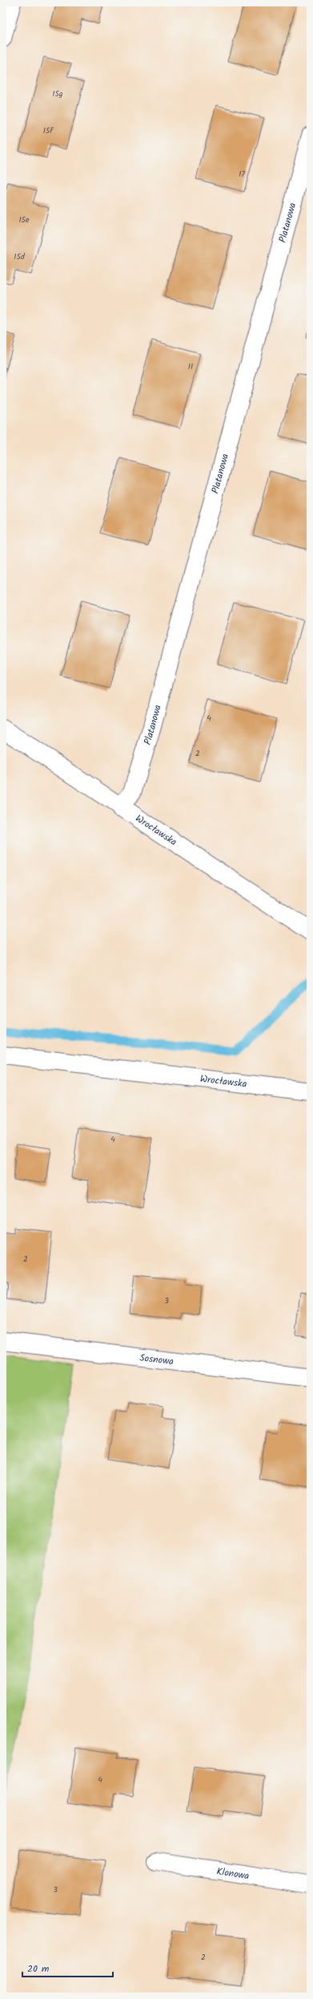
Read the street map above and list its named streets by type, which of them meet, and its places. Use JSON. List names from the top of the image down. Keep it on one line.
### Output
{"streets":{"street":["Platanowa","Wrocławska","Sosnowa","Klonowa"]},"crossings":[["Platanowa","Wrocławska"]],"house_numbers":["15g","15f","17","15e","15d","11","4","2","4","2","3","4","3","2"],"scale_bar":"20 m"}
